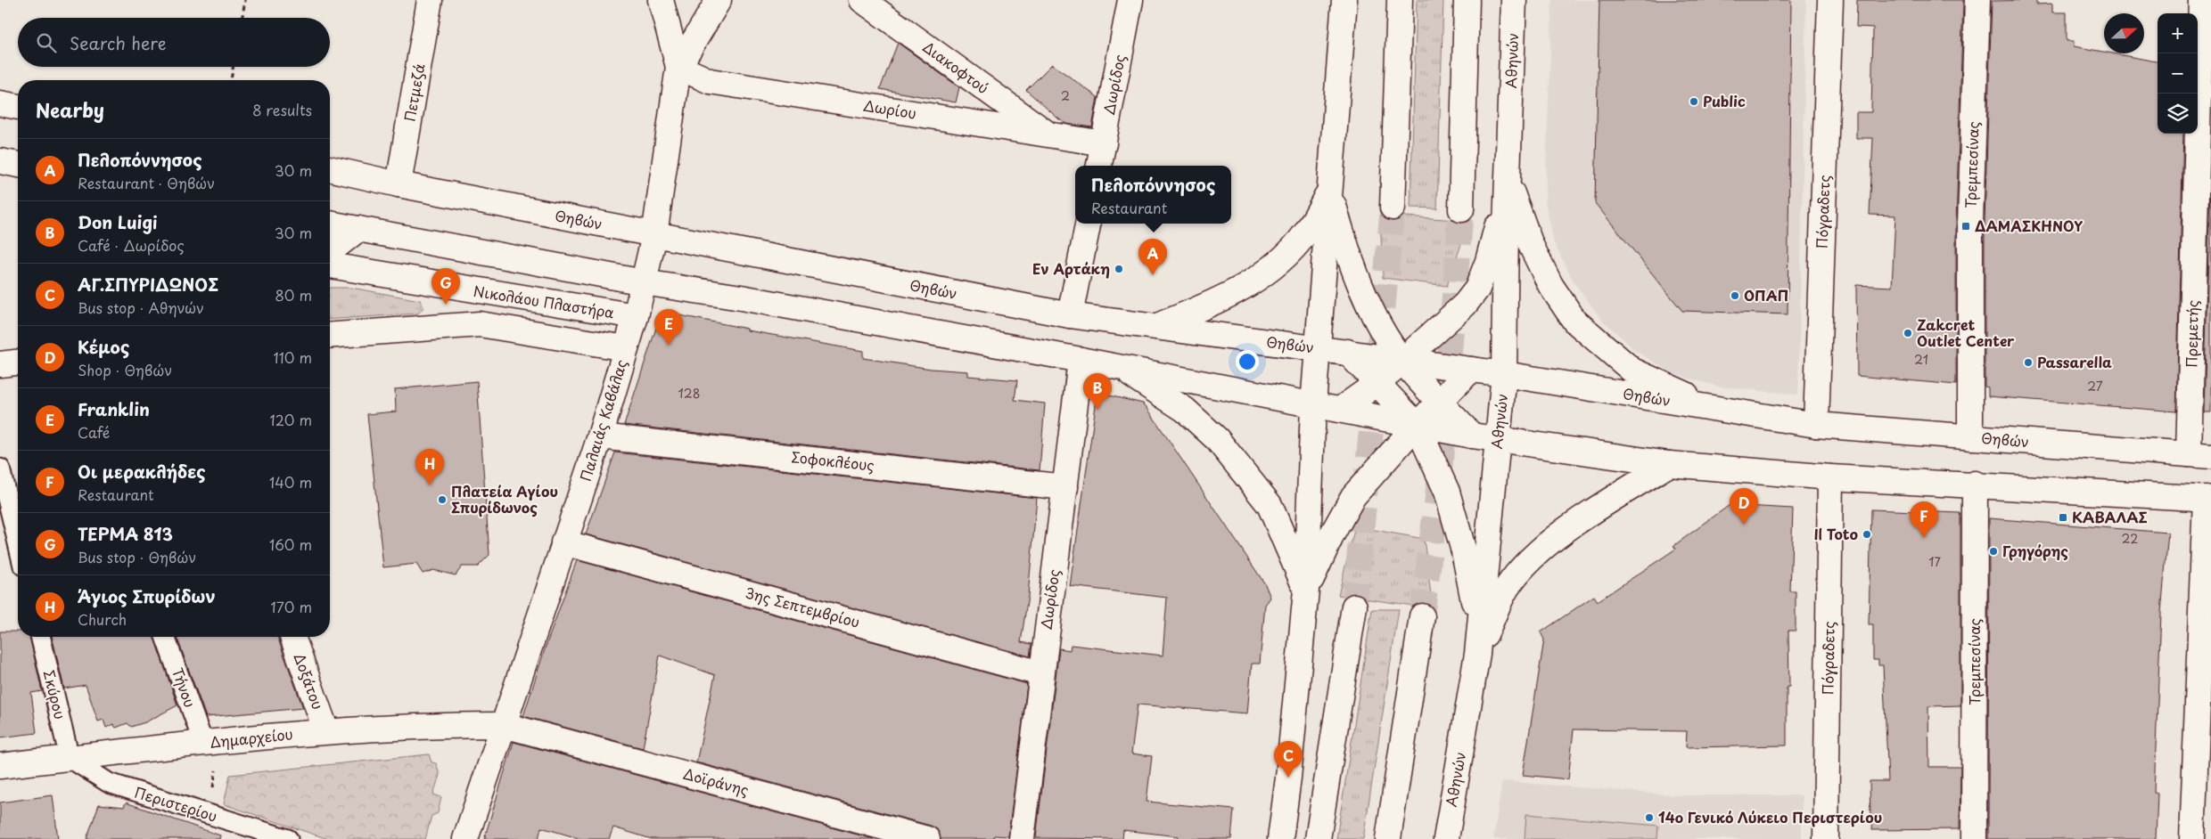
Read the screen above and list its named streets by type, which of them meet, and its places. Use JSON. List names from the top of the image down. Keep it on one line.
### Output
{"streets":{"main road":["Αθηνών","Διακοφτού","Δωρίδος","Πετμεζά","Δωρίου","Τρεμπεσίνας","Πόγραδετς","Θηβών","Νικολάου Πλαστήρα","Πρεμετής","Παλαιάς Καβάλας","Σοφοκλέους","3ης Σεπτεμβρίου","Δοξάτου","Δημαρχείου","Δοϊράνης"],"street":["Τήνου","Σκύρου","Περιστερίου"]},"crossings":[["Αθηνών","Θηβών"],["Διακοφτού","Δωρίου"],["Δωρίδος","Δωρίου"],["Δωρίδος","Σοφοκλέους"],["Δωρίδος","3ης Σεπτεμβρίου"],["Πετμεζά","Θηβών"],["Δωρίου","Παλαιάς Καβάλας"],["Τρεμπεσίνας","Θηβών"],["Πόγραδετς","Θηβών"],["Θηβών","Πρεμετής"],["Θηβών","Παλαιάς Καβάλας"],["Νικολάου Πλαστήρα","Παλαιάς Καβάλας"],["Παλαιάς Καβάλας","Σοφοκλέους"],["Παλαιάς Καβάλας","3ης Σεπτεμβρίου"],["Παλαιάς Καβάλας","Δημαρχείου"],["Παλαιάς Καβάλας","Δοϊράνης"],["Δοξάτου","Δημαρχείου"],["Τήνου","Δημαρχείου"],["Σκύρου","Δημαρχείου"],["Σκύρου","Περιστερίου"],["Δημαρχείου","Δοϊράνης"],["Δημαρχείου","Περιστερίου"]],"places":{"other":["Public","Εν Αρτάκη","ΟΠΑΠ","Zakcret Outlet Center","Passarella","Πλατεία Αγίου Σπυρίδωνος","Il Toto","Γρηγόρης","14ο Γενικό Λύκειο Περιστερίου"],"transit":["ΔΑΜΑΣΚΗΝΟΥ","ΚΑΒΑΛΑΣ"]},"house_numbers":["2","21","27","128","22","17"],"north":"right","page":{"map_buttons":["+","−"],"search":"Search here","heading":["Nearby","8 results"],"list":[{"mark":"A","name":"Πελοπόννησος","note":"Restaurant · Θηβών","value":"30 m"},{"mark":"B","name":"Don Luigi","note":"Café · Δωρίδος","value":"30 m"},{"mark":"C","name":"ΑΓ.ΣΠΥΡΙΔΩΝΟΣ","note":"Bus stop · Αθηνών","value":"80 m"},{"mark":"D","name":"Κέμος","note":"Shop · Θηβών","value":"110 m"},{"mark":"E","name":"Franklin","note":"Café","value":"120 m"},{"mark":"F","name":"Οι μερακλήδες","note":"Restaurant","value":"140 m"},{"mark":"G","name":"ΤΕΡΜΑ 813","note":"Bus stop · Θηβών","value":"160 m"},{"mark":"H","name":"Άγιος Σπυρίδων","note":"Church","value":"170 m"}],"popup":["Πελοπόννησος","Restaurant"],"pins":["A","G","E","B","H","D","F","C"]}}
